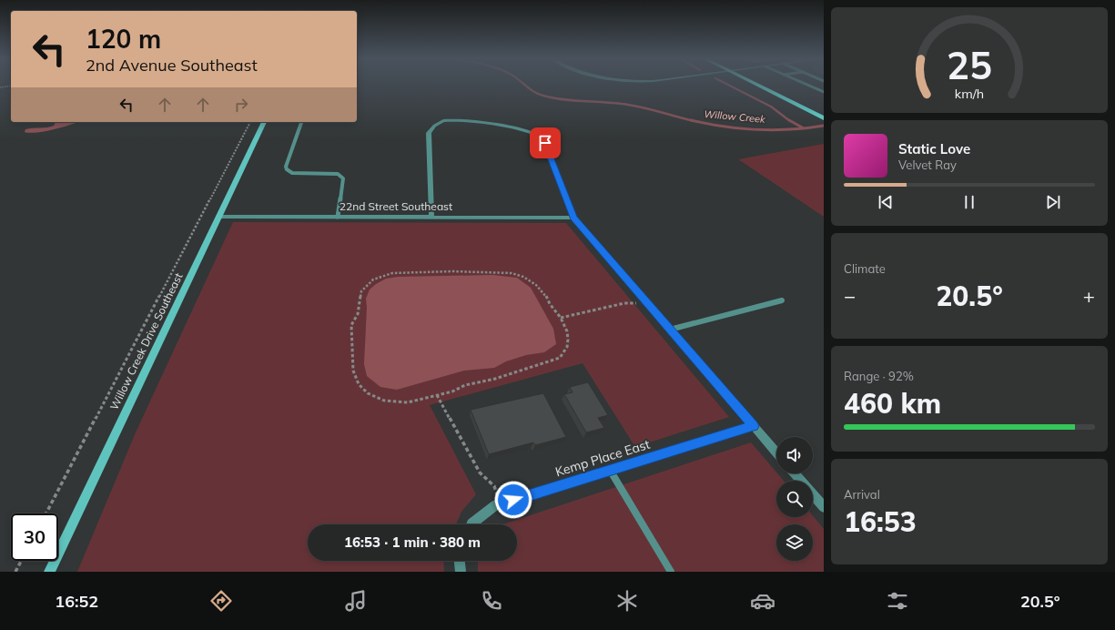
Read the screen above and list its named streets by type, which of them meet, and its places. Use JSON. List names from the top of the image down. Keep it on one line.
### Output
{"streets":{"main road":["Willow Creek Drive Southeast"],"street":["22nd Street Southeast","Kemp Place East"]},"crossings":[["22nd Street Southeast","Willow Creek Drive Southeast"]],"water":["Willow Creek"],"page":{"turn":["120 m","2nd Avenue Southeast"],"song":["Static Love","Velvet Ray"],"tile":["Climate",["Range · 92%","460 km"],["Arrival","16:53"]],"heat":["−","20.5°","+"],"limit":"30","trip":"16:53 · 1 min · 380 m","tabs":["16:52","20.5°"],"gauge":["25","km/h"]}}
